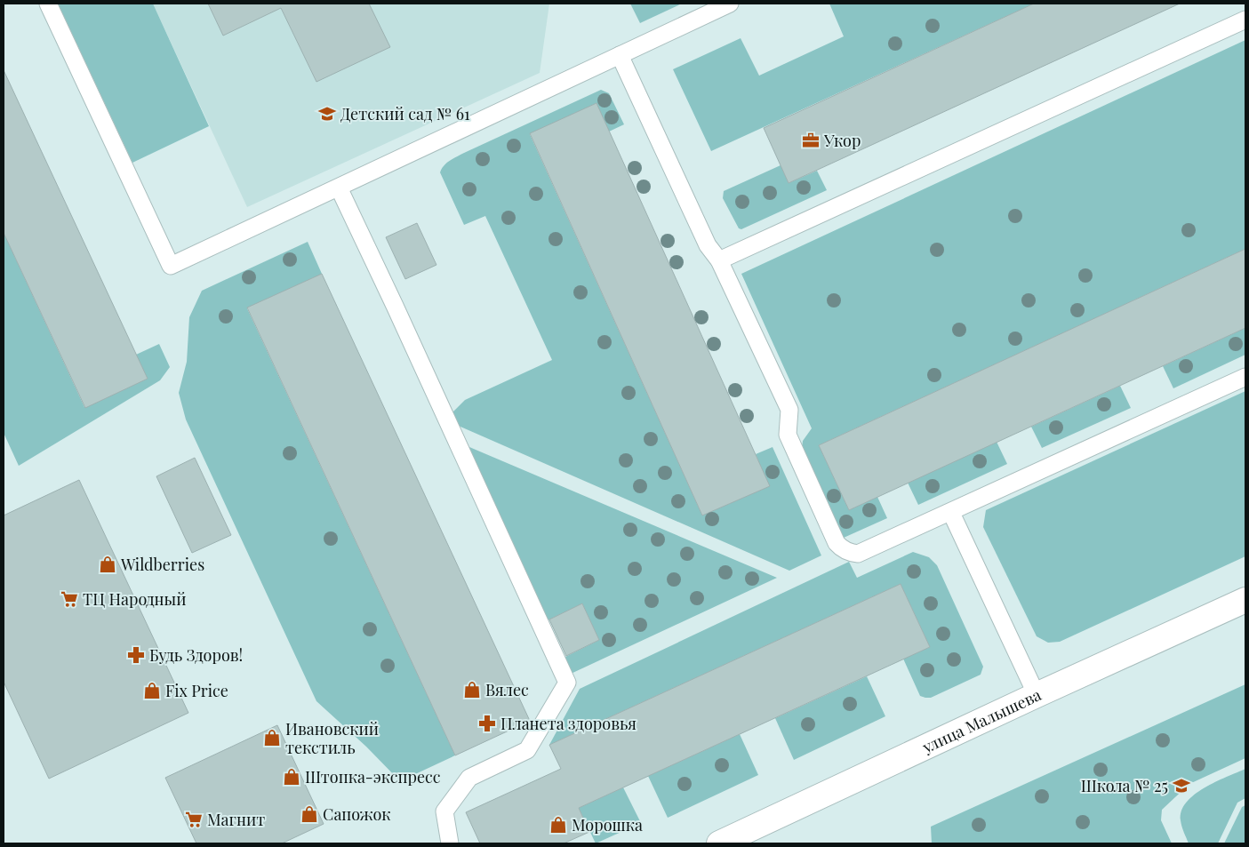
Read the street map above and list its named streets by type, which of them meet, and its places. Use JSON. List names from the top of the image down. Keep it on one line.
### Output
{"streets":{"street":["улица Малышева"]},"places":{"school or university":["Детский сад № 61","Школа № 25"],"office":["Укор"],"shop":["Wildberries","Вялес","Fix Price","Ивановский текстиль","Штопка-экспресс","Сапожок","Морошка"],"supermarket":["ТЦ Народный","Магнит"],"pharmacy":["Будь Здоров!","Планета здоровья"]}}
